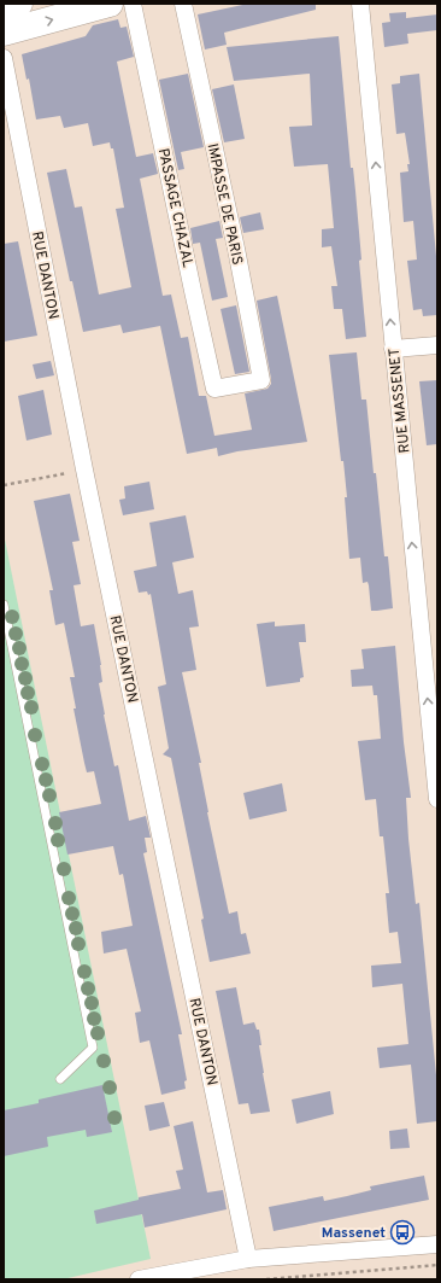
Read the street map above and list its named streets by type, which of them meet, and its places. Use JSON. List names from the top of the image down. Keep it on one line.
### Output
{"streets":{"street":["IMPASSE DE PARIS","PASSAGE CHAZAL","RUE DANTON","RUE MASSENET"]},"crossings":[["IMPASSE DE PARIS","PASSAGE CHAZAL"]],"one_way":["RUE MASSENET"],"places":{"bus stop":["Massenet"]}}
